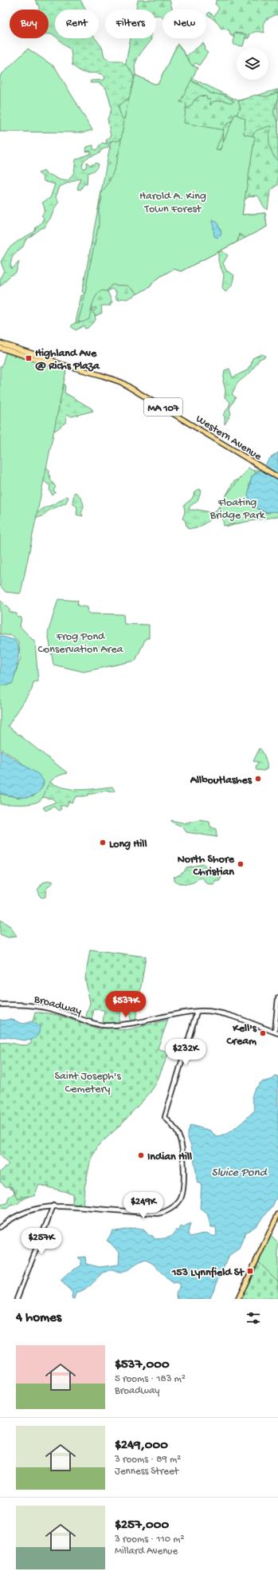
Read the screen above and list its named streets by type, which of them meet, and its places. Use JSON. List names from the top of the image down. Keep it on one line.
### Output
{"streets":{"main road":["MA 107","Western Avenue"],"street":["Broadway"]},"crossings":[["MA 107","Western Avenue"]],"water":["Sluice Pond"],"parks":["Harold A. King Town Forest","Floating Bridge Park","Frog Pond Conservation Area","Saint Joseph's Cemetery"],"places":{"transit":["Highland Ave @ Richs Plaza","153 Lynnfield St"],"other":["Allboutlashes","Long Hill","North Shore Christian","Kell's Cream","Indian Hill"]},"page":{"chip":["Buy","Rent","Filters","New"],"price":["$537K","$232K","$249K","$257K"],"heading":"4 homes","list":[{"name":"$537,000","note":"5 rooms · 183 m² · Broadway"},{"name":"$249,000","note":"3 rooms · 89 m² · Jenness Street"},{"name":"$257,000","note":"3 rooms · 110 m² · Millard Avenue"}]}}
